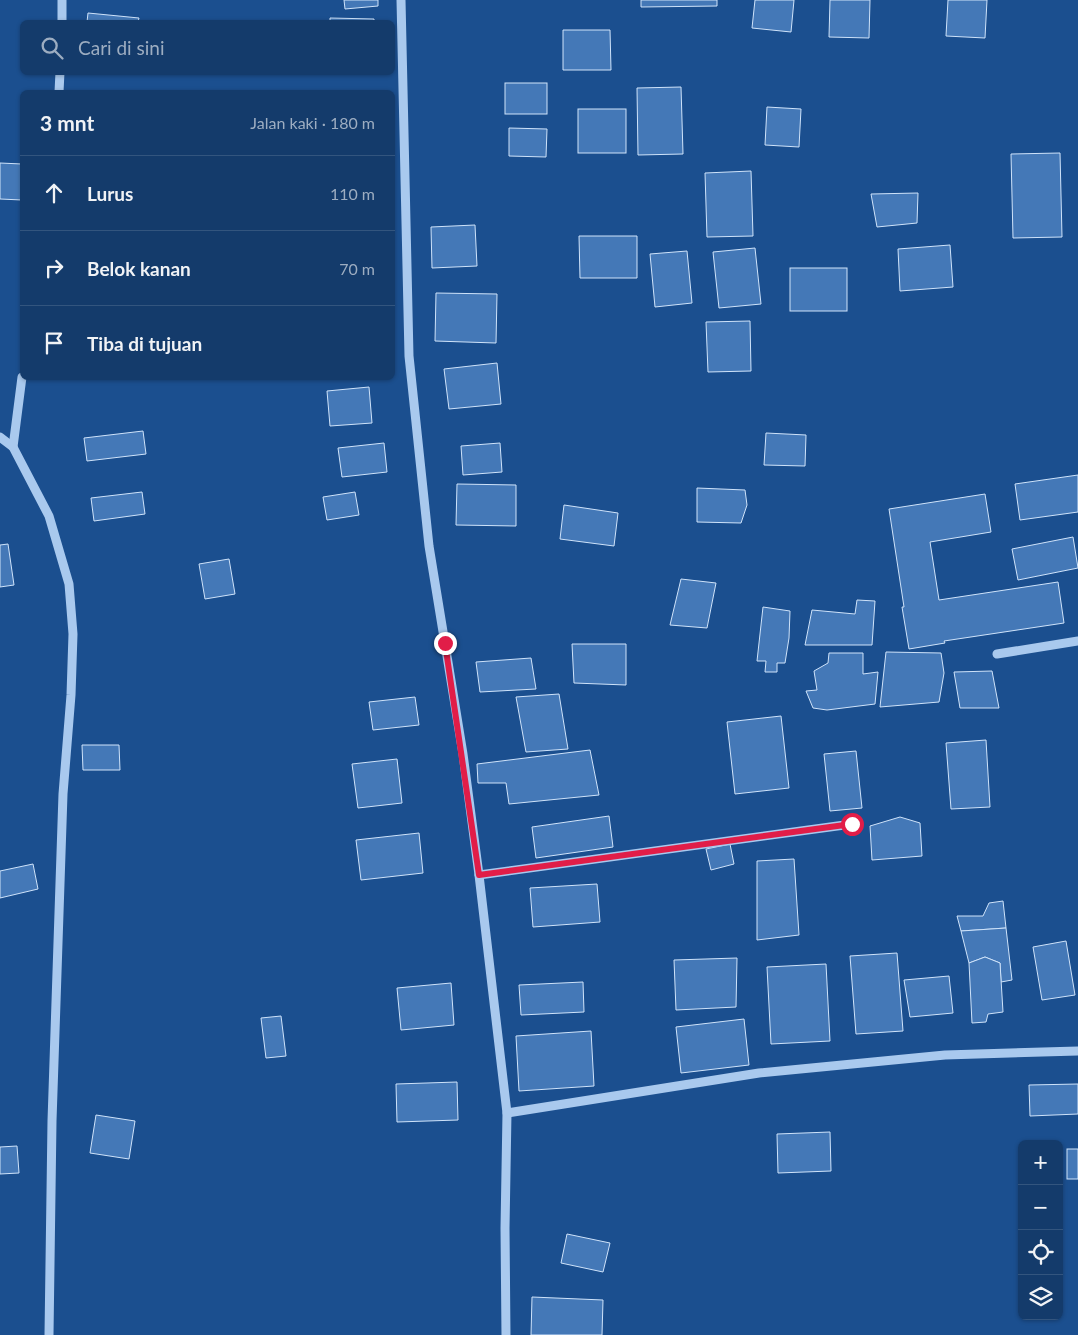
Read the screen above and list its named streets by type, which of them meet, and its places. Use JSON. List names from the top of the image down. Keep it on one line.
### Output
{"page":{"search":"Cari di sini","heading":["3 mnt","Jalan kaki · 180 m"],"list":[["Lurus","110 m"],["Belok kanan","70 m"],"Tiba di tujuan"],"map_buttons":["+","−"]}}
